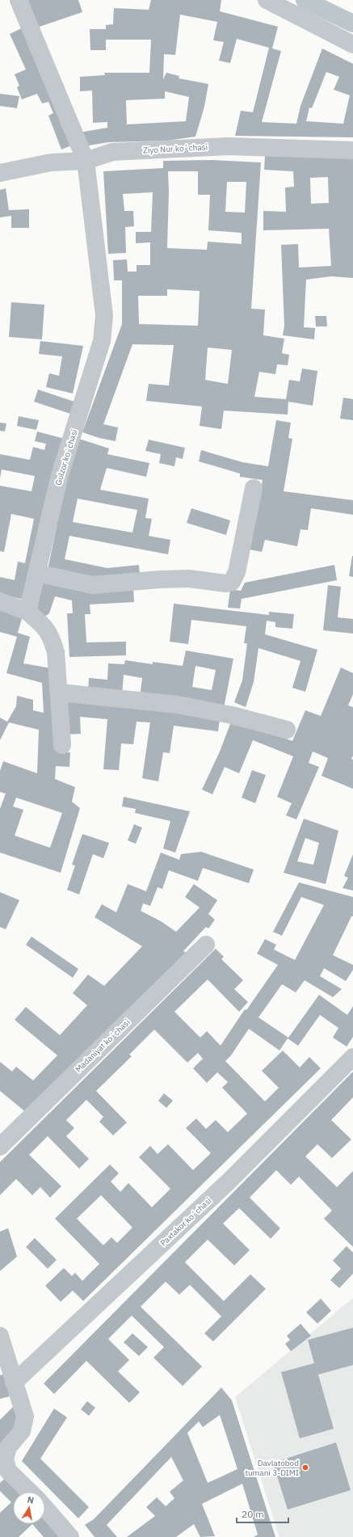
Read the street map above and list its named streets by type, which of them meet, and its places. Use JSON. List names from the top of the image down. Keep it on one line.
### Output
{"streets":{"street":["Ziyo Nur koʻchasi","Gulzor koʻchasi","Madaniyat koʻchasi","Paxtakor koʻchasi"]},"crossings":[["Ziyo Nur koʻchasi","Gulzor koʻchasi"]],"places":["Davlatobod tumani 3-DIMI"],"scale_bar":"20 m","north":"top"}
